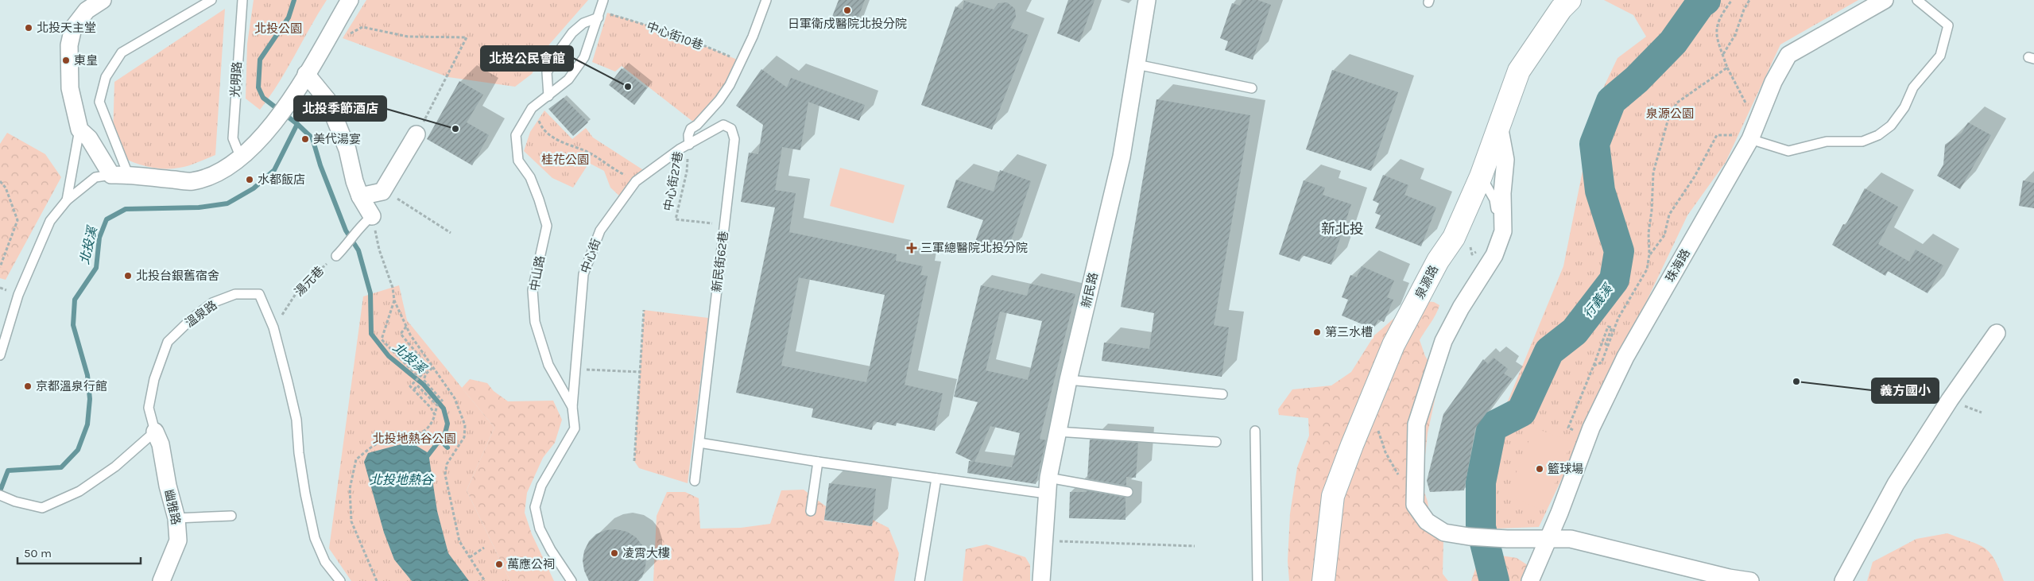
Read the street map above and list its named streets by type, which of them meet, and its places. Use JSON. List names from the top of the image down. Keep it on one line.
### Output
{"streets":{"street":["珠海路","泉源路","新民路","幽雅路"],"lane":["光明路","中心街","新民街62巷","中山路","溫泉路"],"path":["中心街10巷","中心街27巷","湯元巷"]},"crossings":[["中心街27巷","中心街"],["中心街27巷","新民街62巷"],["中心街","新民街62巷"],["中心街","中山路"],["湯元巷","溫泉路"],["溫泉路","幽雅路"]],"districts":["新北投"],"water":["北投溪","行義溪","北投地熱谷"],"parks":["北投公園","泉源公園","桂花公園","北投地熱谷公園"],"places":{"other":["日軍衛戍醫院北投分院","北投天主堂","東皇","北投公民會館","北投季節酒店","美代湯宴","水都飯店","北投台銀舊宿舍","第三水槽","義方國小","京都溫泉行館","籃球場","凌霄大樓","萬應公祠"],"health":["三軍總醫院北投分院"]},"scale_bar":"50 m"}
